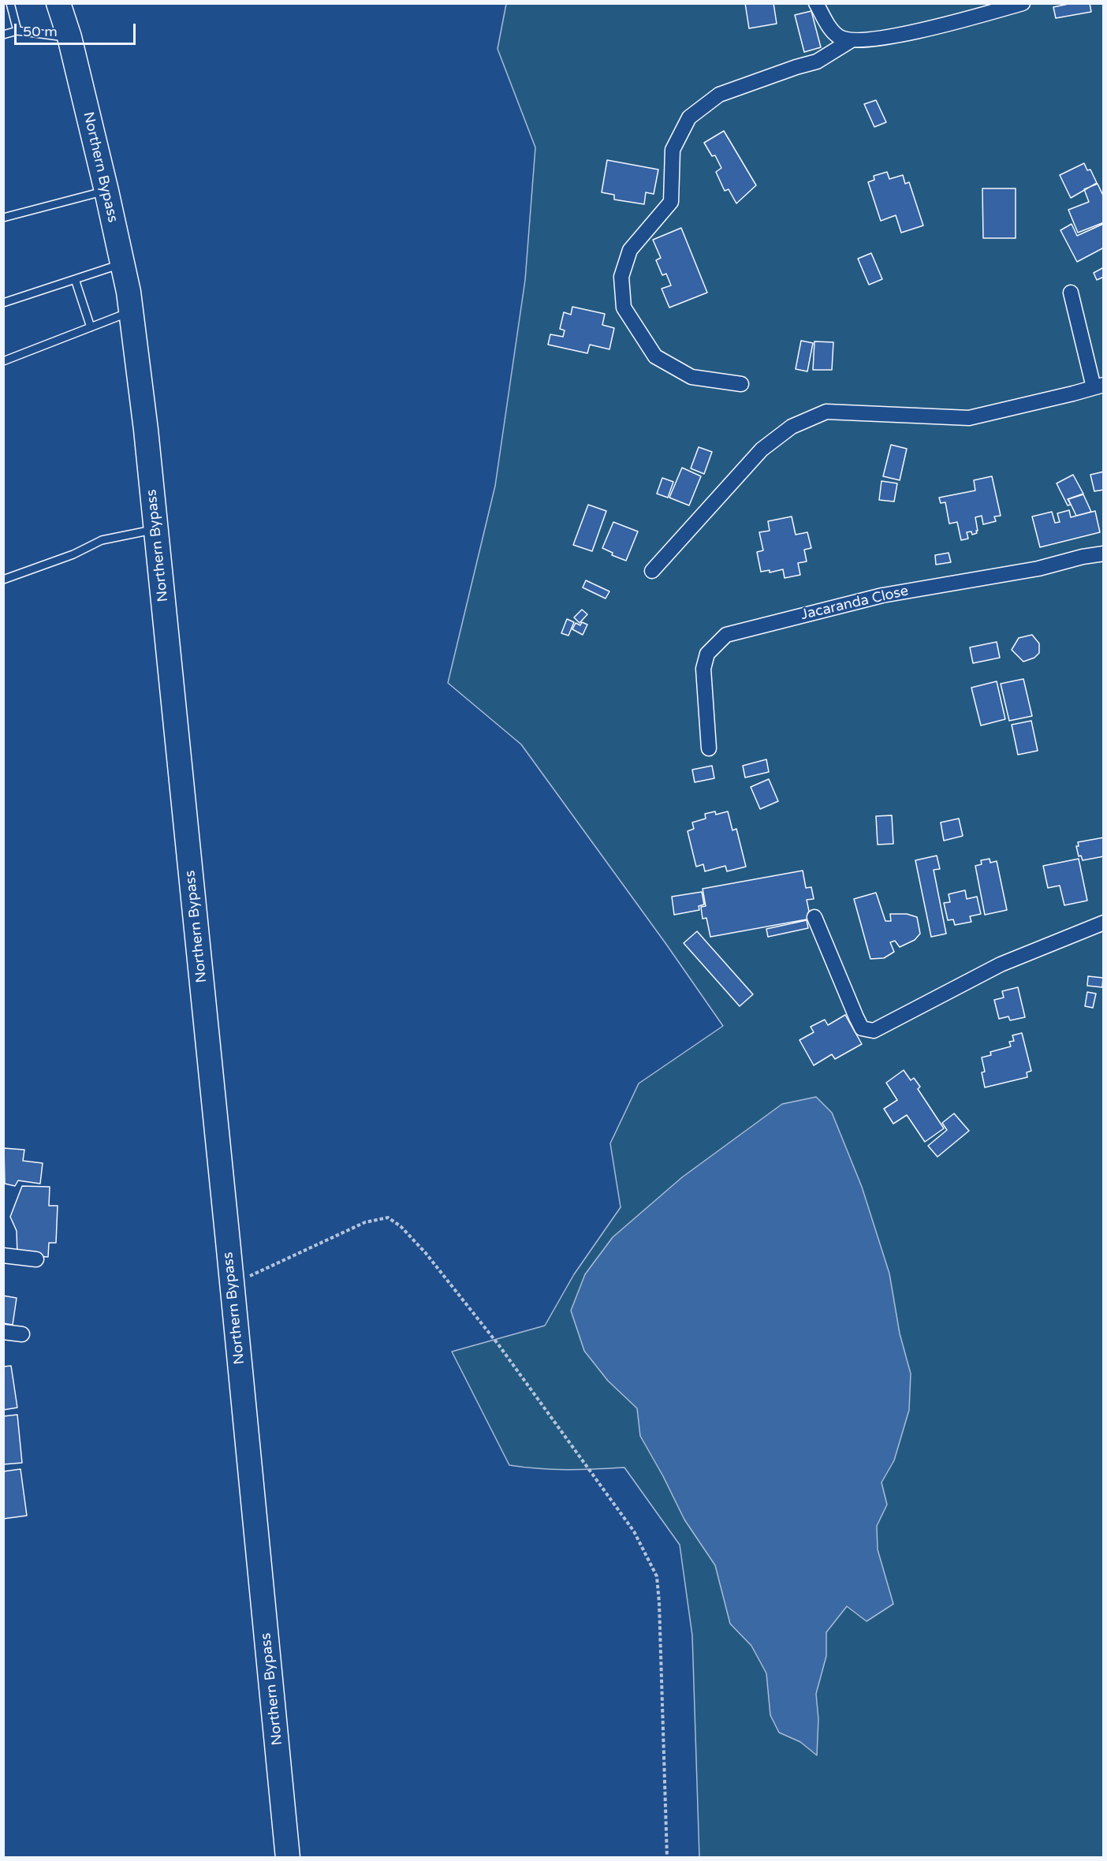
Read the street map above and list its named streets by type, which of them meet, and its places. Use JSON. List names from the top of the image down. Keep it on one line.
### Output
{"streets":{"main road":["Northern Bypass"],"street":["Jacaranda Close"]},"scale_bar":"50 m"}
